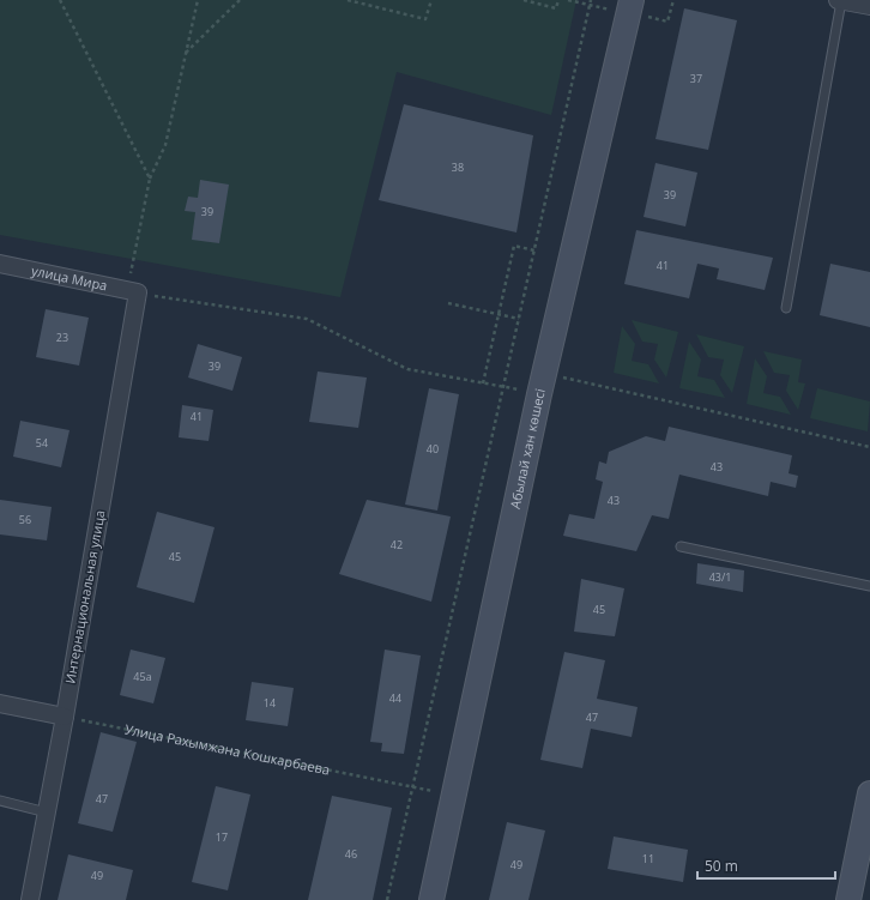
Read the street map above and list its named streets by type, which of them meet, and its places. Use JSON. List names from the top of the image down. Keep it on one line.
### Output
{"streets":{"street":["улица Мира","Абылай хан көшесі","Интернациональная улица"],"path":["Улица Рахымжана Кошкарбаева"]},"crossings":[["улица Мира","Интернациональная улица"],["Абылай хан көшесі","Улица Рахымжана Кошкарбаева"],["Интернациональная улица","Улица Рахымжана Кошкарбаева"]],"house_numbers":["37","38","39","39","41","23","39","41","54","40","43","43","56","42","45","43/1","45","45а","44","14","47","47","17","46","11","49","49"],"scale_bar":"50 m"}
